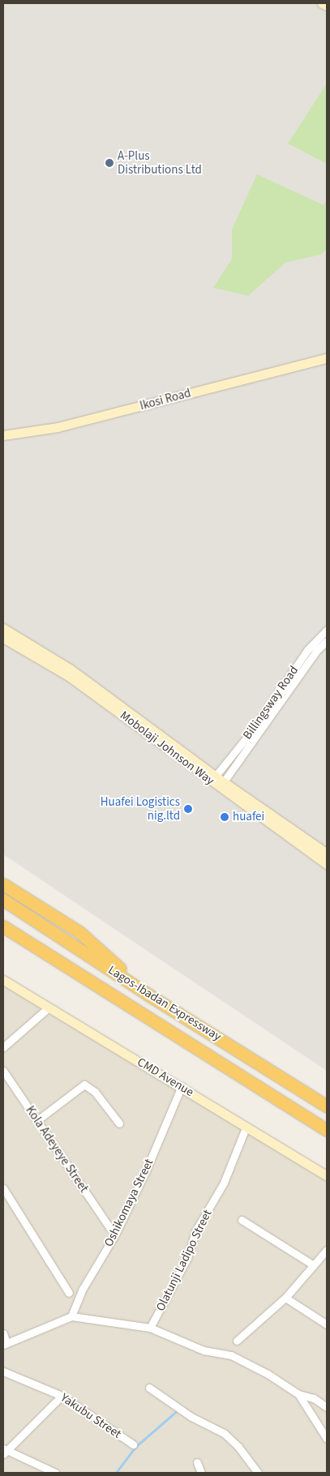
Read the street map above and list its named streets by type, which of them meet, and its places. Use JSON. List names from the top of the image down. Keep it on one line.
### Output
{"streets":{"highway":["Lagos-Ibadan Expressway"],"street":["Ikosi Road","Billingsway Road","Mobolaji Johnson Way","CMD Avenue","Kola Adeyeye Street","Oshikomaya Street","Olatunji Ladipo Street","Yakubu Street"]},"crossings":[["Billingsway Road","Mobolaji Johnson Way"],["CMD Avenue","Oshikomaya Street"],["CMD Avenue","Olatunji Ladipo Street"]],"places":["A-Plus Distributions Ltd","Huafei Logistics nig.ltd","huafei"]}
